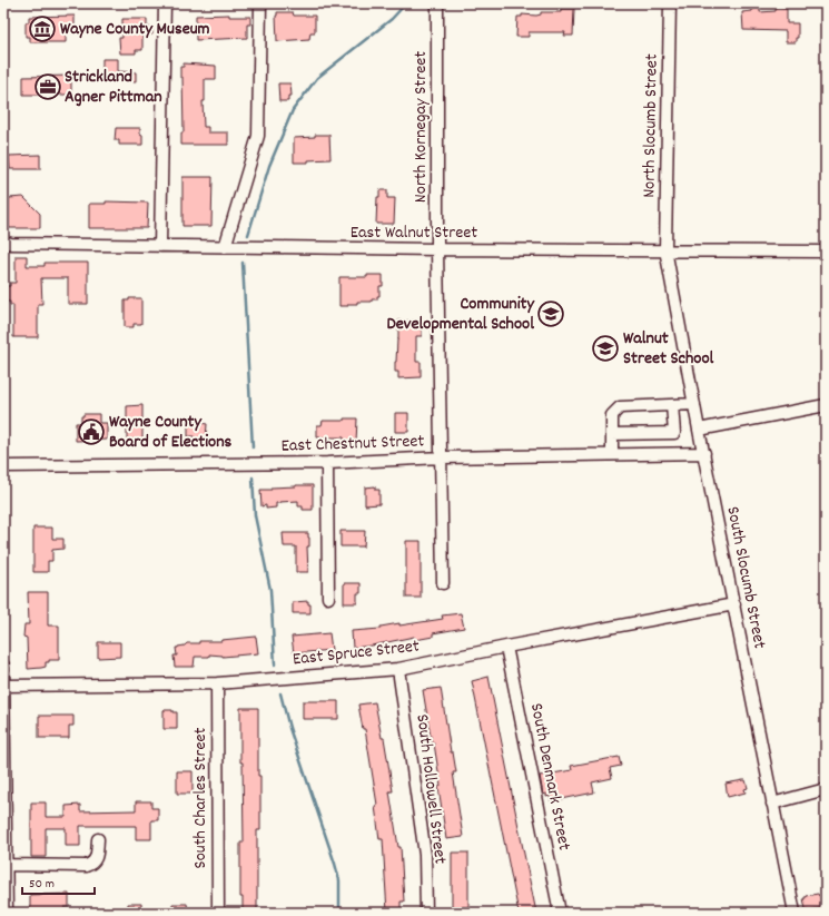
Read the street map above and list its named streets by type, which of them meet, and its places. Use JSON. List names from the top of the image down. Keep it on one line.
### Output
{"streets":{"street":["North Slocumb Street","North Kornegay Street","East Walnut Street","East Chestnut Street","South Slocumb Street","East Spruce Street","South Denmark Street","South Hollowell Street","South Charles Street"]},"crossings":[["North Slocumb Street","East Walnut Street"],["North Slocumb Street","South Slocumb Street"],["North Kornegay Street","East Walnut Street"],["North Kornegay Street","East Chestnut Street"],["East Walnut Street","South Slocumb Street"],["East Chestnut Street","South Slocumb Street"],["South Slocumb Street","East Spruce Street"],["East Spruce Street","South Denmark Street"],["East Spruce Street","South Hollowell Street"],["East Spruce Street","South Charles Street"]],"places":{"museum":["Wayne County Museum"],"office":["Strickland Agner Pittman"],"school or university":["Community Developmental School","Walnut Street School"],"public building":["Wayne County Board of Elections"]},"scale_bar":"50 m"}
